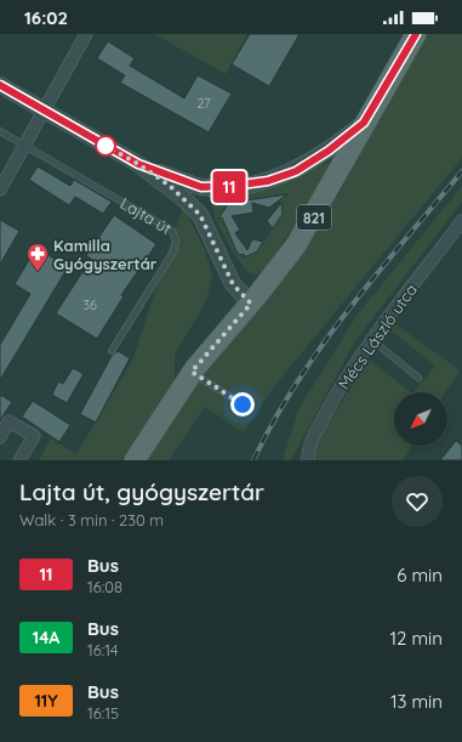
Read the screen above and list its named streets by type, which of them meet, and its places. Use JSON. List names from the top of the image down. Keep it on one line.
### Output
{"streets":{"main road":["821"],"street":["Mécs László utca"],"lane":["Lajta út"]},"places":{"pharmacy":["Kamilla Gyógyszertár"]},"lines":["bus line 11"],"house_numbers":["27","36"],"north":"bottom left","page":{"status":"16:02","on_map":"11","heading":["Lajta út, gyógyszertár","Walk · 3 min · 230 m"],"list":[{"mark":"11","name":"Bus","note":"16:08","value":"6 min"},{"mark":"14A","name":"Bus","note":"16:14","value":"12 min"},{"mark":"11Y","name":"Bus","note":"16:15","value":"13 min"}]}}
